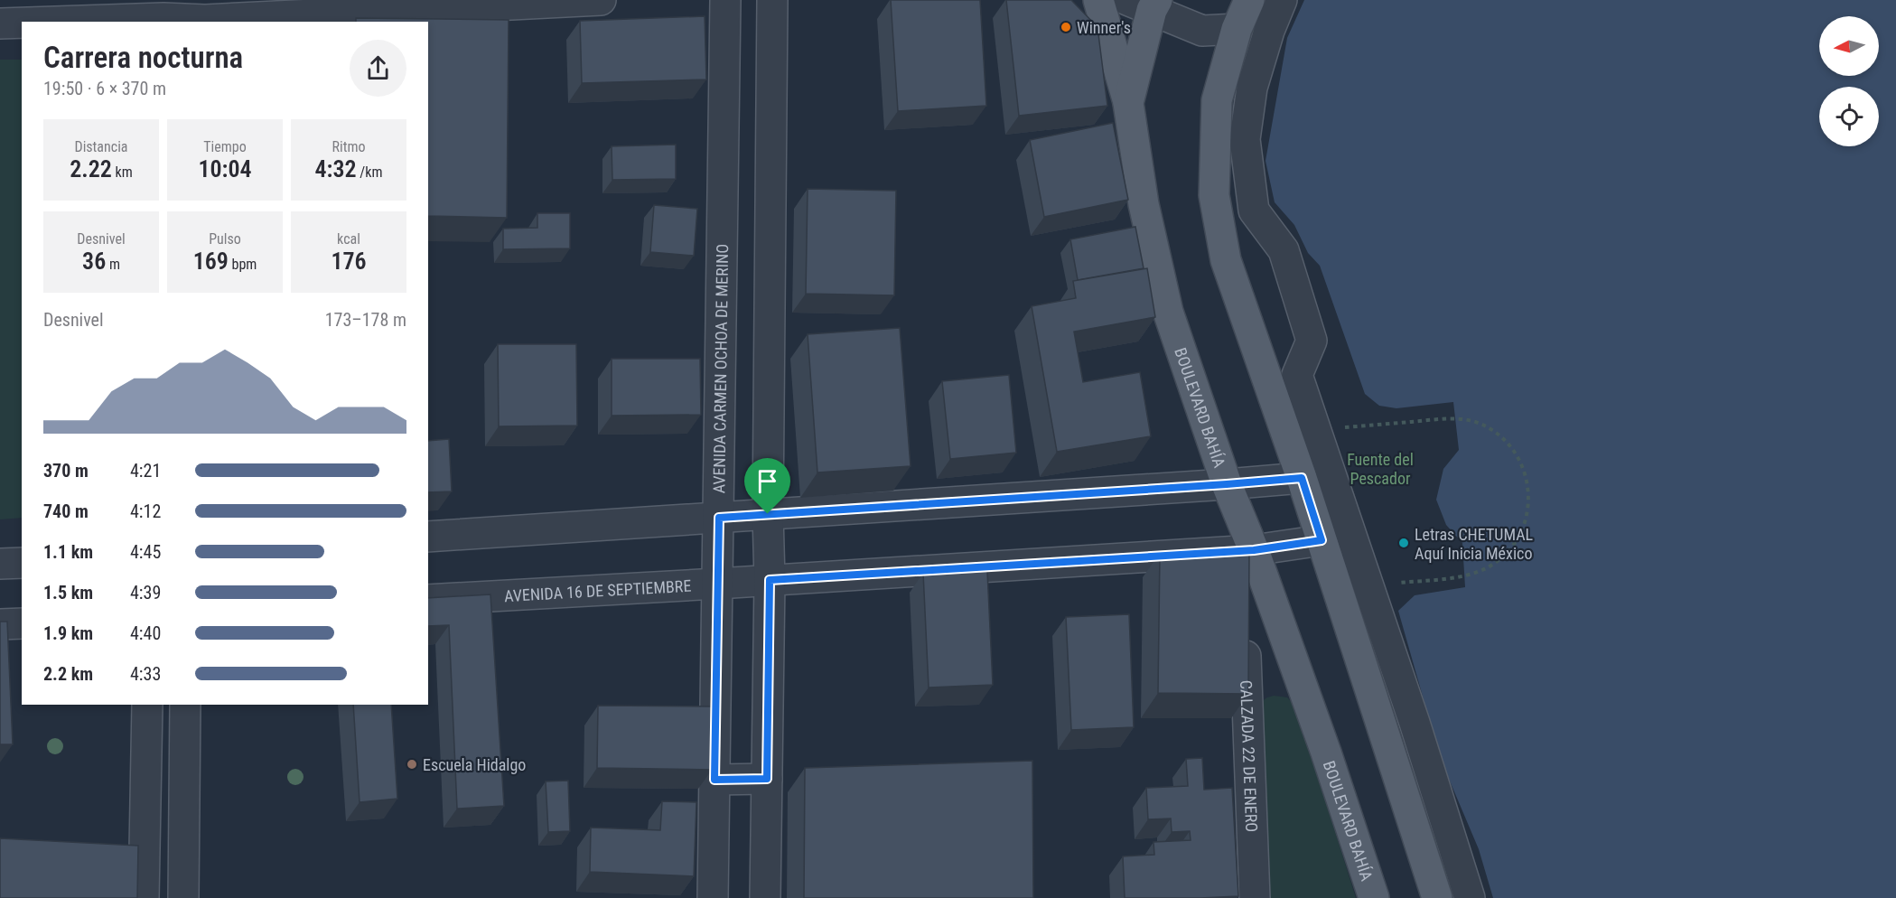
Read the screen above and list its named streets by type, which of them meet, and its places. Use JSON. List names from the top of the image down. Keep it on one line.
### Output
{"streets":{"main road":["BOULEVARD BAHÍA"],"street":["AVENIDA CARMEN OCHOA DE MERINO","AVENIDA 16 DE SEPTIEMBRE","CALZADA 22 DE ENERO"]},"crossings":[["AVENIDA CARMEN OCHOA DE MERINO","AVENIDA 16 DE SEPTIEMBRE"],["BOULEVARD BAHÍA","AVENIDA 16 DE SEPTIEMBRE"],["BOULEVARD BAHÍA","CALZADA 22 DE ENERO"],["AVENIDA 16 DE SEPTIEMBRE","CALZADA 22 DE ENERO"]],"parks":["Fuente del Pescador"],"places":["Winner's","Letras CHETUMAL Aquí Inicia México","Escuela Hidalgo"],"north":"left","page":{"heading":["Carrera nocturna","19:50 · 6 × 370 m"],"stats":[["Distancia","2.22 km"],["Tiempo","10:04"],["Ritmo","4:32 /km"],["Desnivel","36 m"],["Pulso","169 bpm"],["kcal","176"]],"chart":["Desnivel","173–178 m"],"list":[{"name":"370 m","note":"4:21"},{"name":"740 m","note":"4:12"},{"name":"1.1 km","note":"4:45"},{"name":"1.5 km","note":"4:39"},{"name":"1.9 km","note":"4:40"},{"name":"2.2 km","note":"4:33"}]}}
